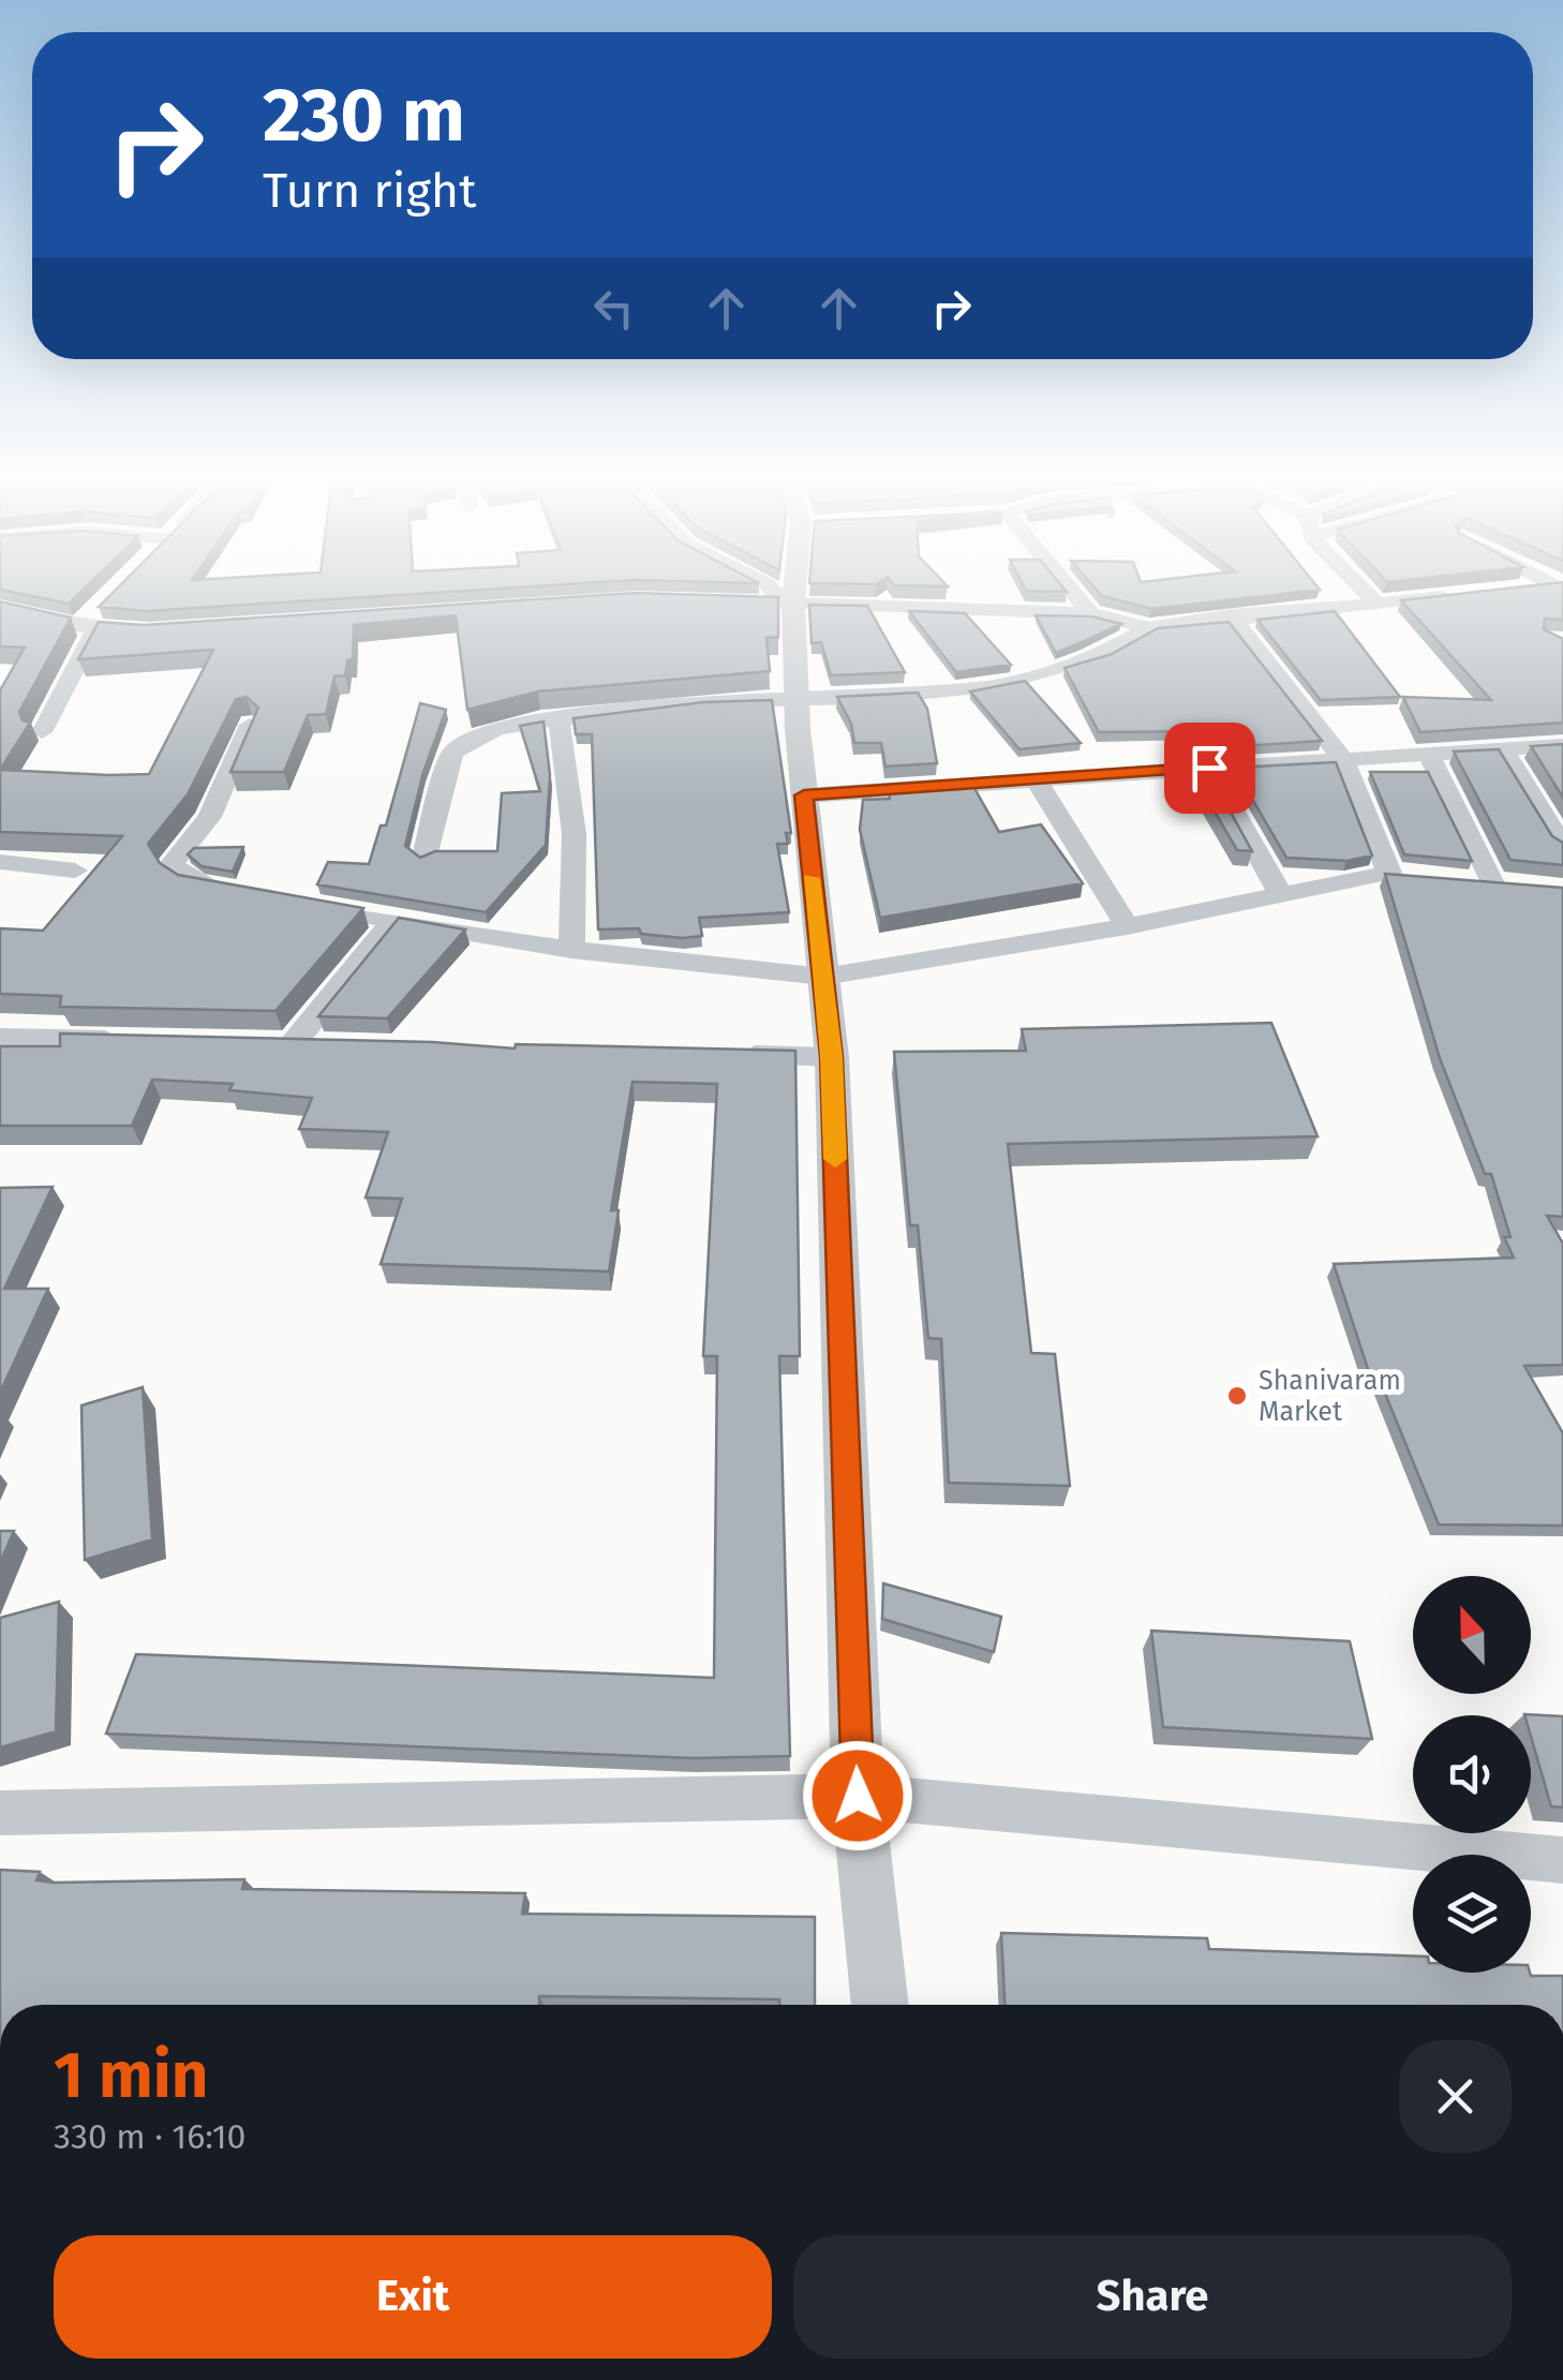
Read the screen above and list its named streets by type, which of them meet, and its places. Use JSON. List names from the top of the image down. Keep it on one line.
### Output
{"places":["Shanivaram Market"],"north":"top","page":{"turn":["230 m","Turn right"],"heading":["1 min","330 m · 16:10"],"buttons":["Exit","Share"]}}
